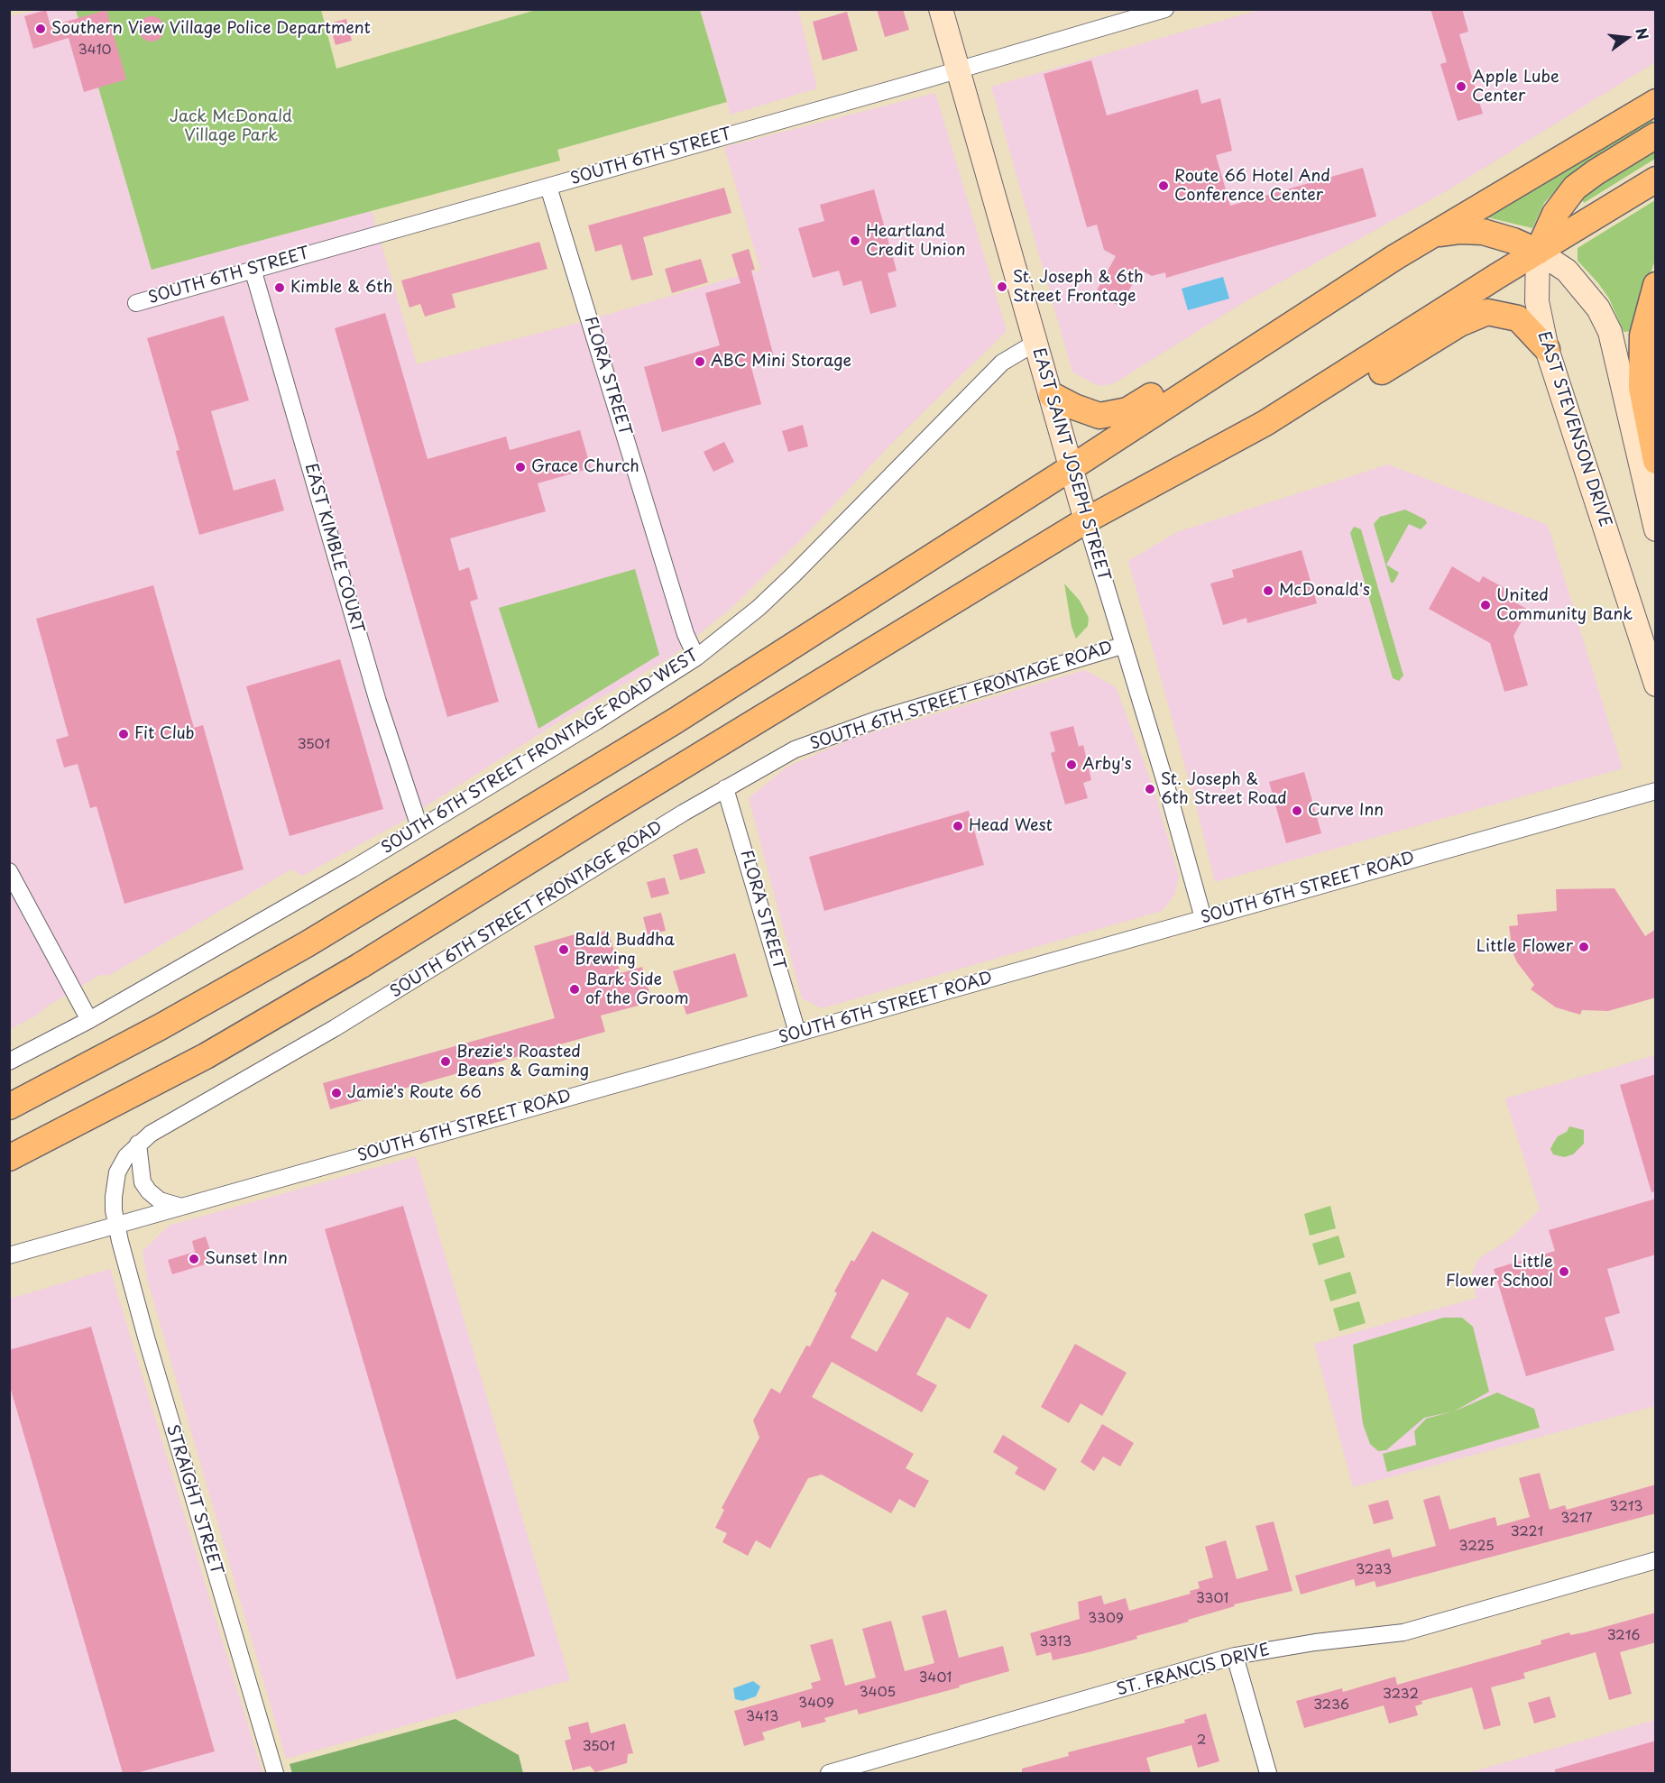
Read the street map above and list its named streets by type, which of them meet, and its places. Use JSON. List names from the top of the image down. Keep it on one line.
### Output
{"streets":{"main road":["EAST STEVENSON DRIVE","EAST SAINT JOSEPH STREET"],"street":["SOUTH 6TH STREET","FLORA STREET","EAST KIMBLE COURT","SOUTH 6TH STREET FRONTAGE ROAD","SOUTH 6TH STREET FRONTAGE ROAD WEST","SOUTH 6TH STREET ROAD","STRAIGHT STREET","ST. FRANCIS DRIVE"]},"crossings":[["SOUTH 6TH STREET","FLORA STREET"],["SOUTH 6TH STREET","EAST SAINT JOSEPH STREET"],["SOUTH 6TH STREET","EAST KIMBLE COURT"],["FLORA STREET","SOUTH 6TH STREET FRONTAGE ROAD"],["FLORA STREET","SOUTH 6TH STREET FRONTAGE ROAD WEST"],["FLORA STREET","SOUTH 6TH STREET ROAD"],["EAST SAINT JOSEPH STREET","SOUTH 6TH STREET FRONTAGE ROAD"],["EAST SAINT JOSEPH STREET","SOUTH 6TH STREET FRONTAGE ROAD WEST"],["EAST SAINT JOSEPH STREET","SOUTH 6TH STREET ROAD"],["EAST KIMBLE COURT","SOUTH 6TH STREET FRONTAGE ROAD WEST"],["SOUTH 6TH STREET FRONTAGE ROAD","SOUTH 6TH STREET ROAD"],["SOUTH 6TH STREET FRONTAGE ROAD","STRAIGHT STREET"],["SOUTH 6TH STREET ROAD","STRAIGHT STREET"]],"parks":["Jack McDonald Village Park"],"places":["Southern View Village Police Department","Apple Lube Center","Route 66 Hotel And Conference Center","Heartland Credit Union","St. Joseph & 6th Street Frontage","Kimble & 6th","ABC Mini Storage","Grace Church","McDonald's","United Community Bank","Fit Club","Arby's","St. Joseph & 6th Street Road","Curve Inn","Head West","Little Flower","Bald Buddha Brewing","Bark Side of the Groom","Brezie's Roasted Beans & Gaming","Jamie's Route 66","Sunset Inn","Little Flower School"],"house_numbers":["3410","3501","3213","3217","3221","3225","3233","3301","3309","3216","3313","3401","3405","3232","3409","3236","3413","2","3501"],"north":"right"}
